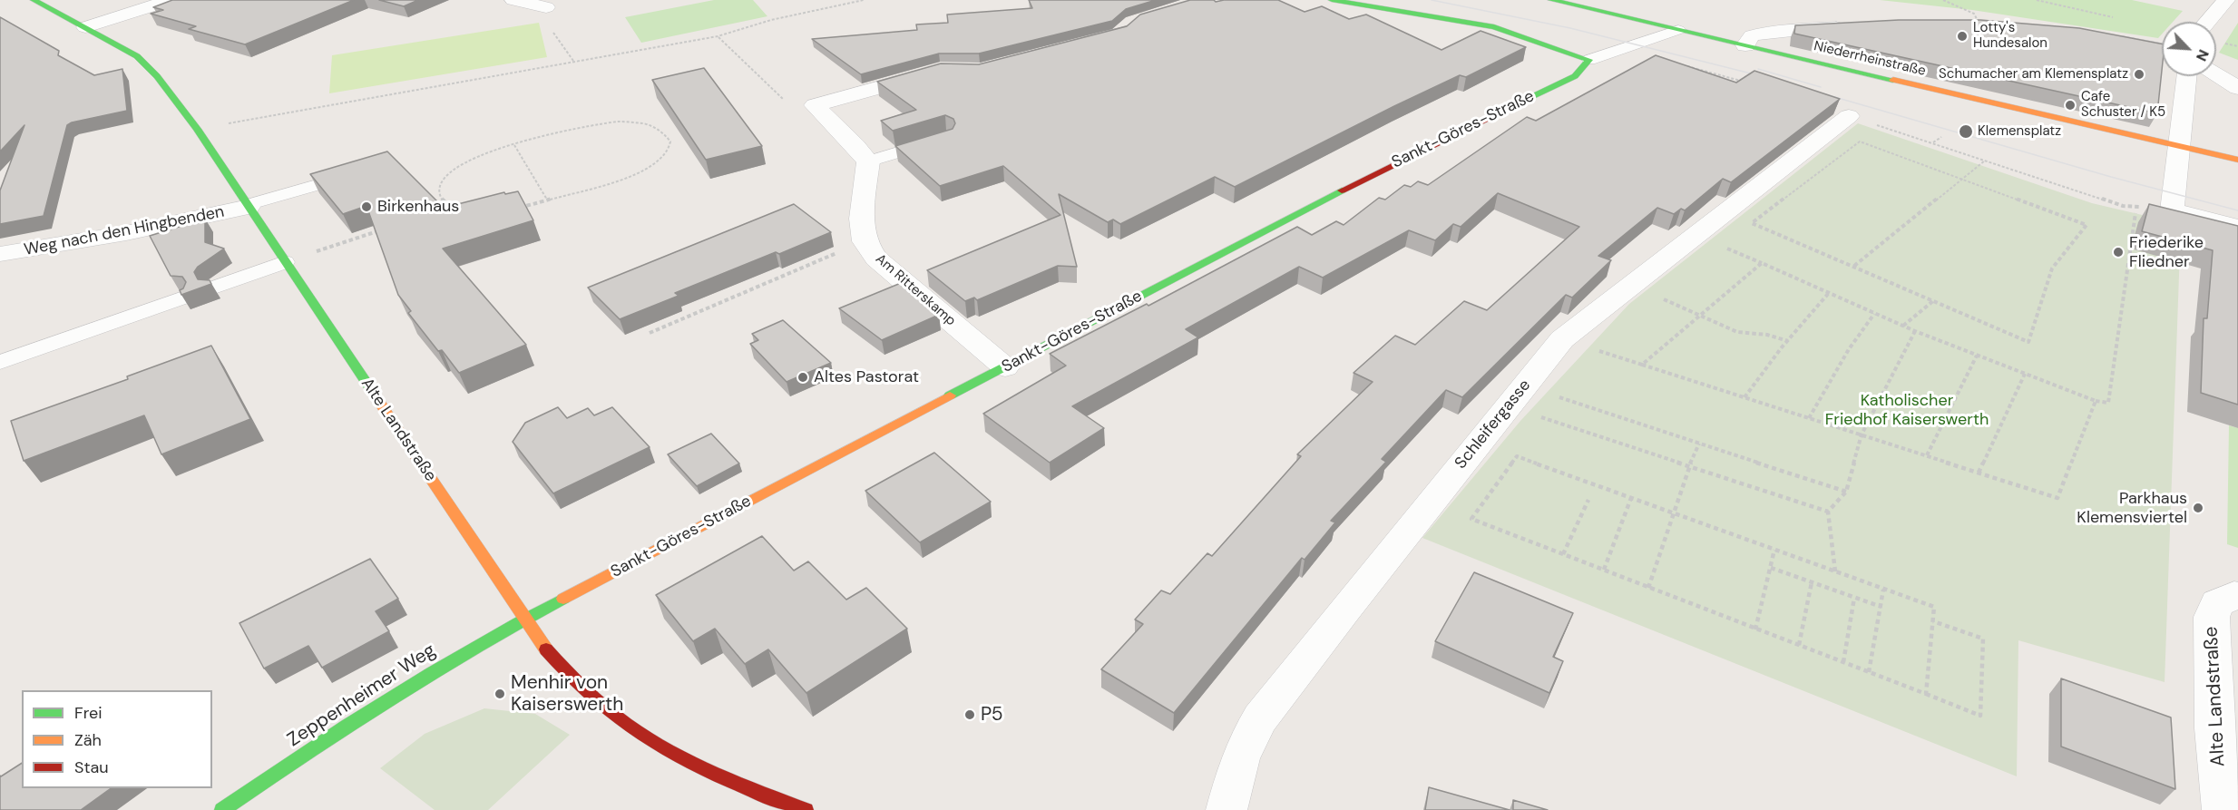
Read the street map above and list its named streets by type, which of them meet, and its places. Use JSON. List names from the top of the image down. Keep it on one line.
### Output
{"streets":{"street":["Niederrheinstraße","Sankt-Göres-Straße","Weg nach den Hingbenden","Am Ritterskamp","Schleifergasse","Alte Landstraße","Zeppenheimer Weg"]},"crossings":[["Sankt-Göres-Straße","Am Ritterskamp"],["Sankt-Göres-Straße","Alte Landstraße"],["Sankt-Göres-Straße","Zeppenheimer Weg"],["Weg nach den Hingbenden","Alte Landstraße"],["Alte Landstraße","Zeppenheimer Weg"]],"parks":["Katholischer Friedhof Kaiserswerth"],"places":["Lotty's Hundesalon","Schumacher am Klemensplatz","Cafe Schuster / K5","Klemensplatz","Birkenhaus","Friederike Fliedner","Altes Pastorat","Parkhaus Klemensviertel","Menhir von Kaiserswerth","P5"],"legend":["Frei","Zäh","Stau"],"north":"bottom right"}
